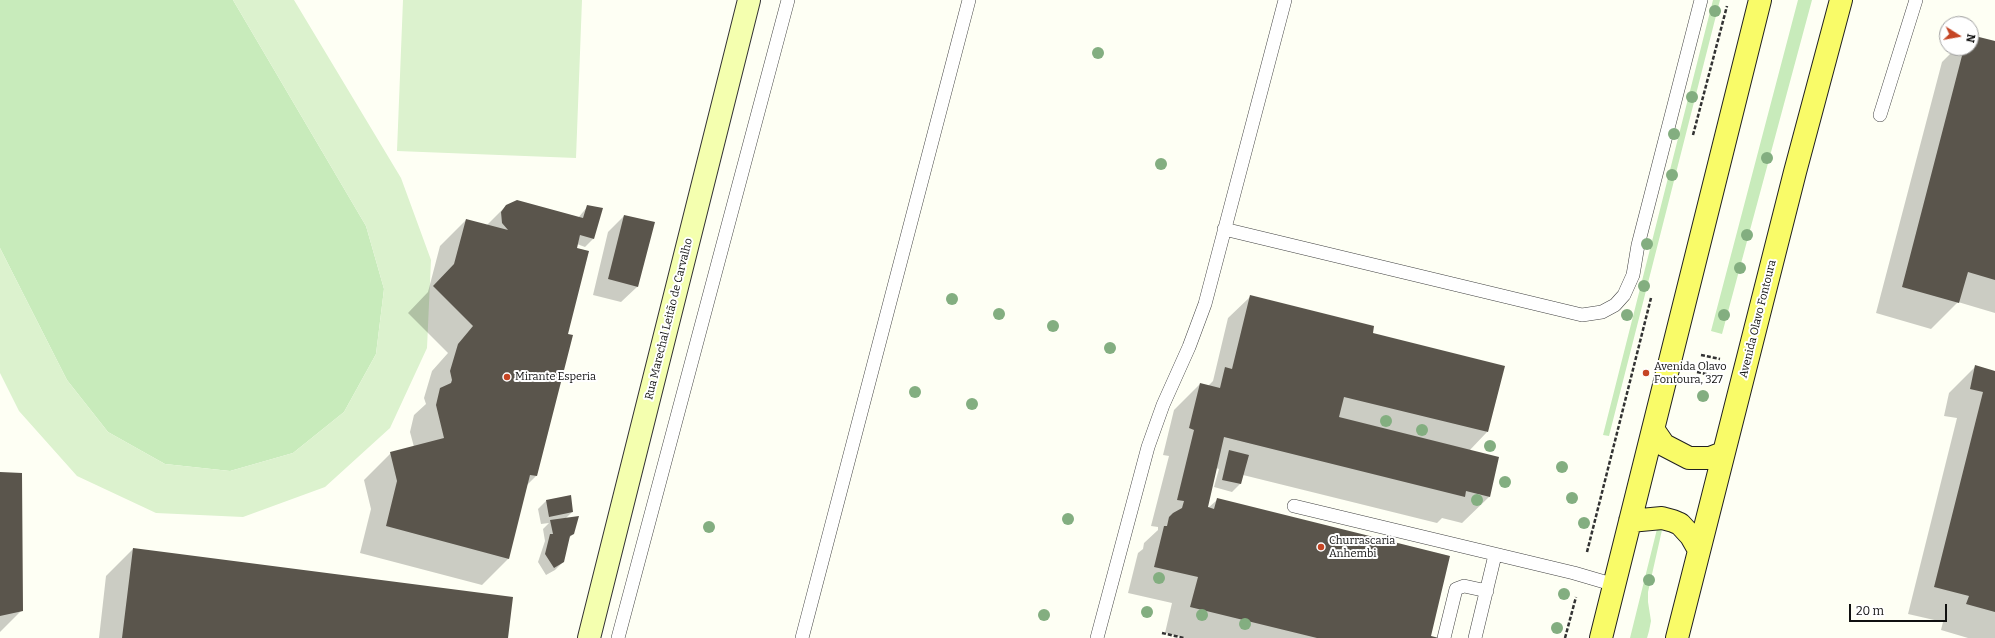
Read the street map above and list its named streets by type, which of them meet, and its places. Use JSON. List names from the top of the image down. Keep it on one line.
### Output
{"streets":{"main road":["Avenida Olavo Fontoura"],"street":["Rua Marechal Leitão de Carvalho"]},"places":["Avenida Olavo Fontoura, 327","Mirante Esperia","Churrascaria Anhembi"],"scale_bar":"20 m","north":"right"}
